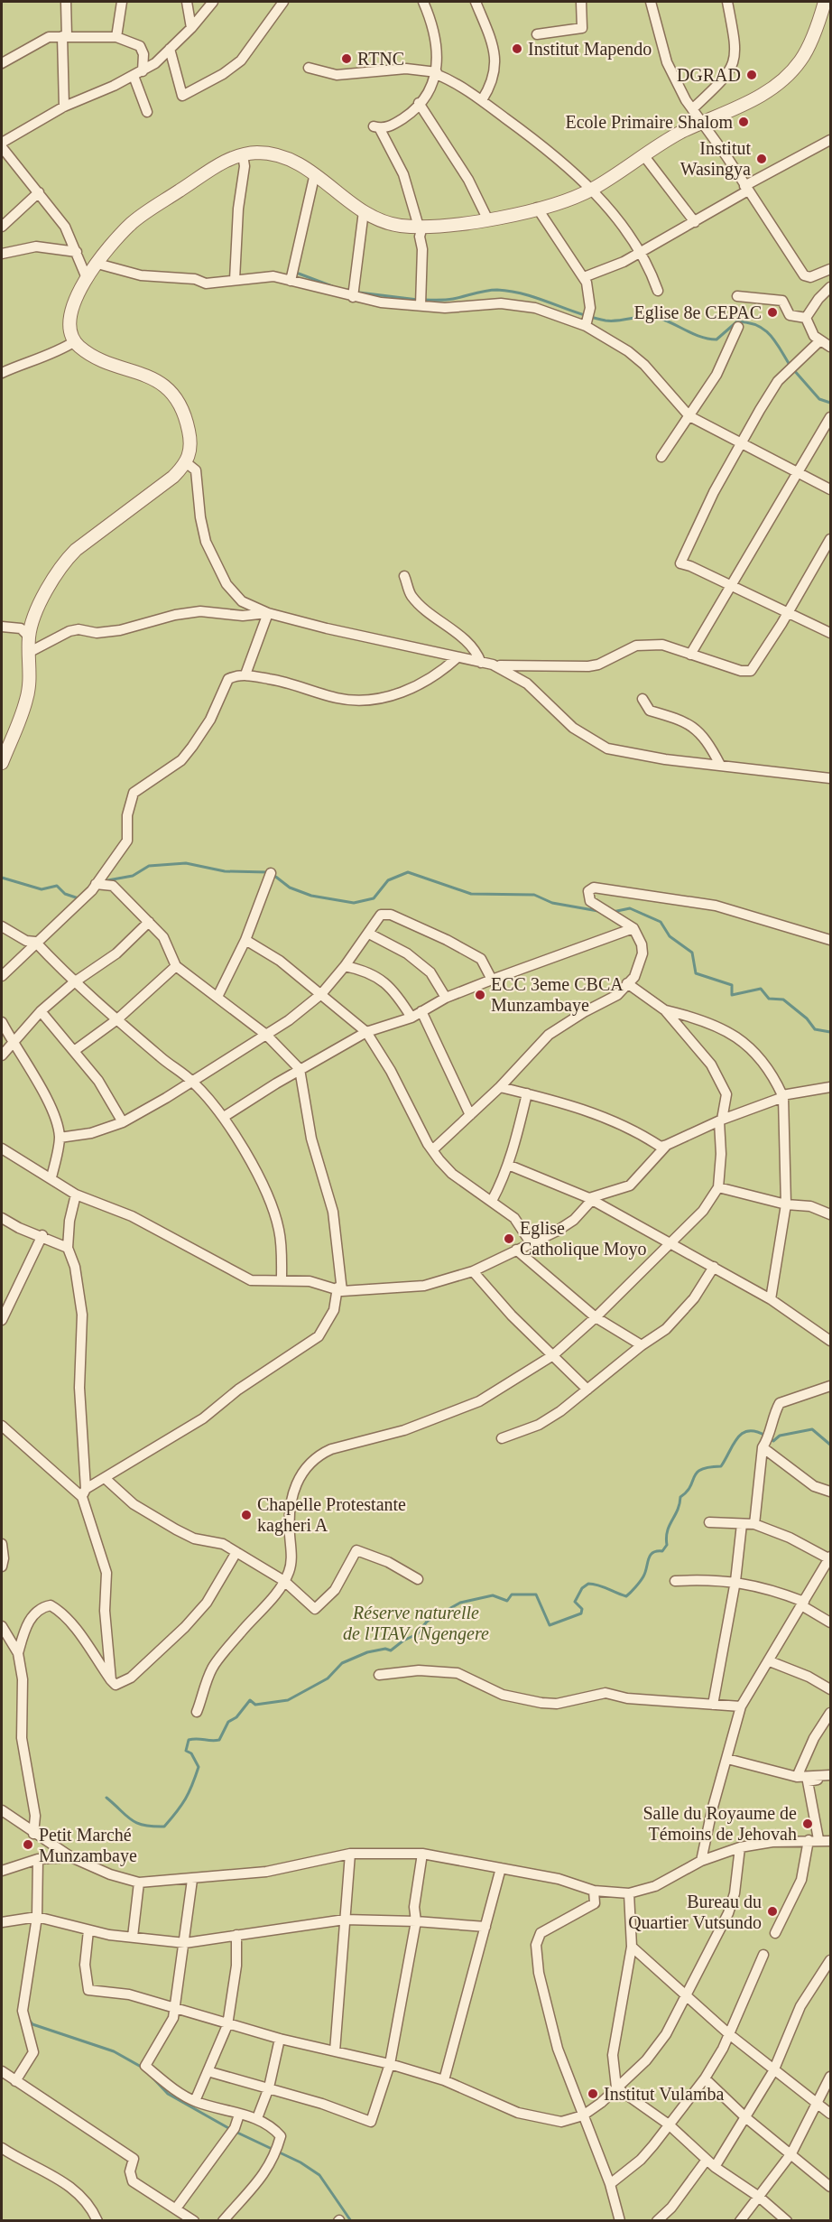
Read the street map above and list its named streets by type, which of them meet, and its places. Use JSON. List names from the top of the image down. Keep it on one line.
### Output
{"parks":["Réserve naturelle de l'ITAV (Ngengere"],"places":["Institut Mapendo","RTNC","DGRAD","Ecole Primaire Shalom","Institut Wasingya","Eglise 8e CEPAC","ECC 3eme CBCA Munzambaye","Eglise Catholique Moyo","Chapelle Protestante kagheri A","Salle du Royaume de Témoins de Jehovah","Petit Marché Munzambaye","Bureau du Quartier Vutsundo","Institut Vulamba"]}
